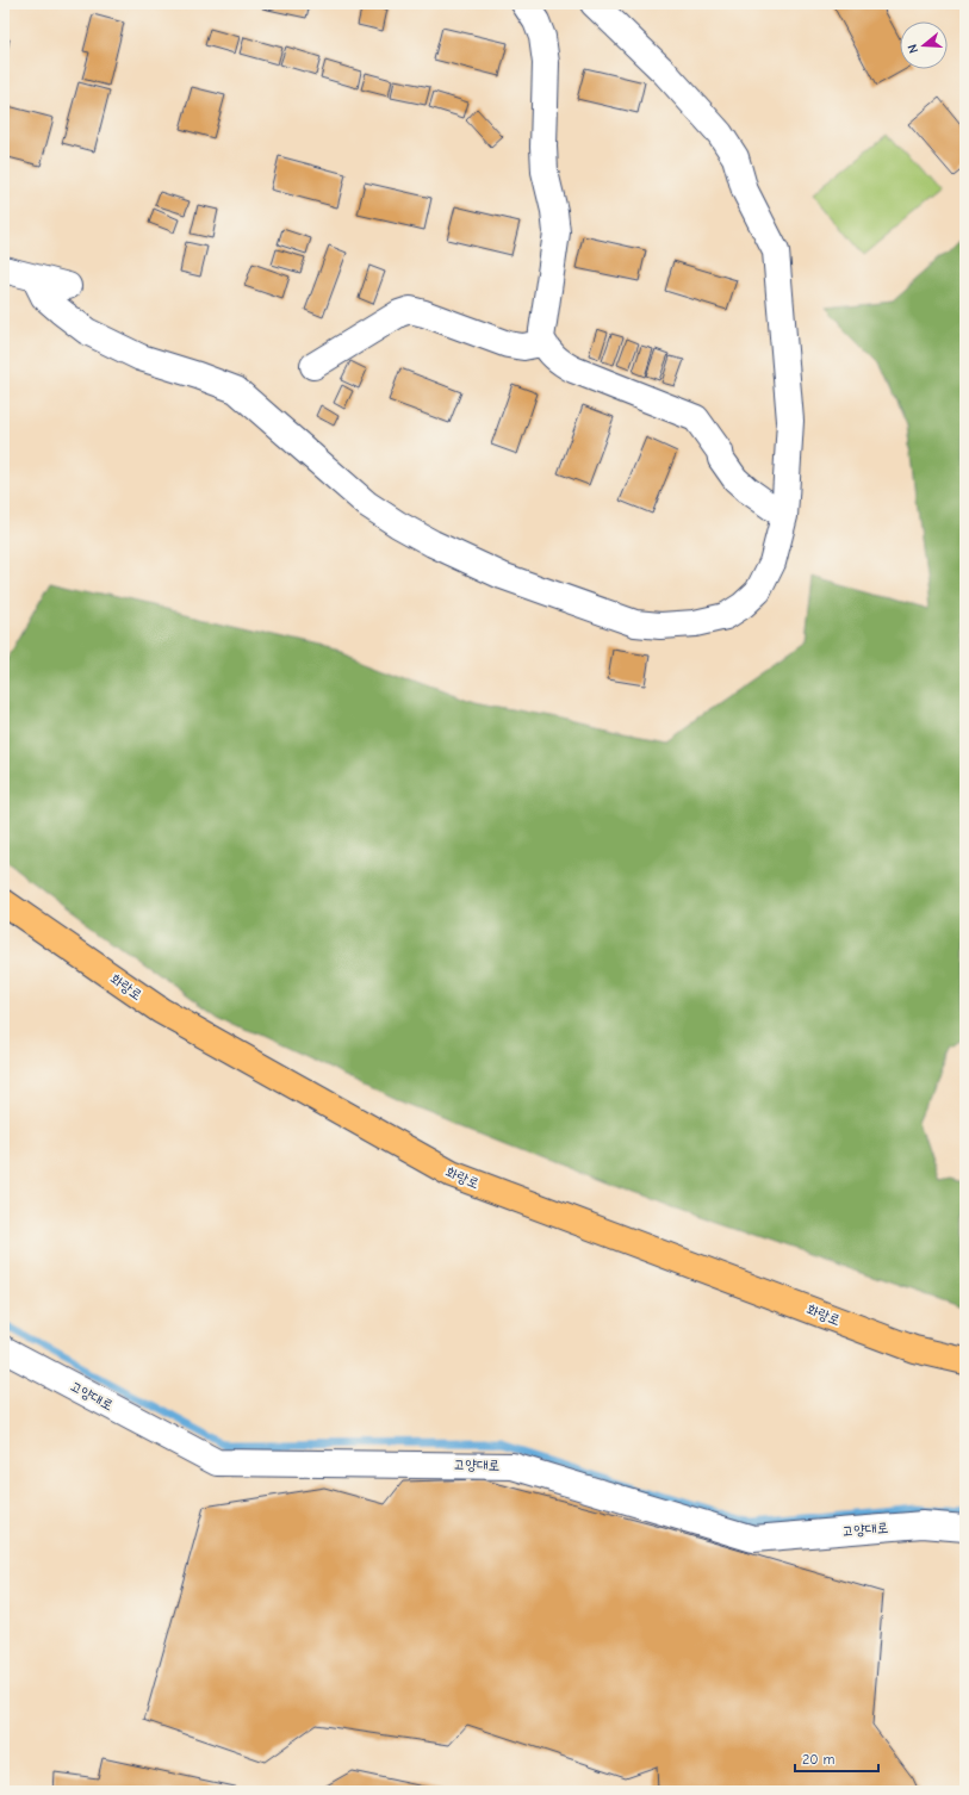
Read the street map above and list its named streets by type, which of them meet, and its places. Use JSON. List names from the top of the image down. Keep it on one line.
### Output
{"streets":{"main road":["화랑로"],"street":["고양대로"]},"scale_bar":"20 m","north":"left"}
